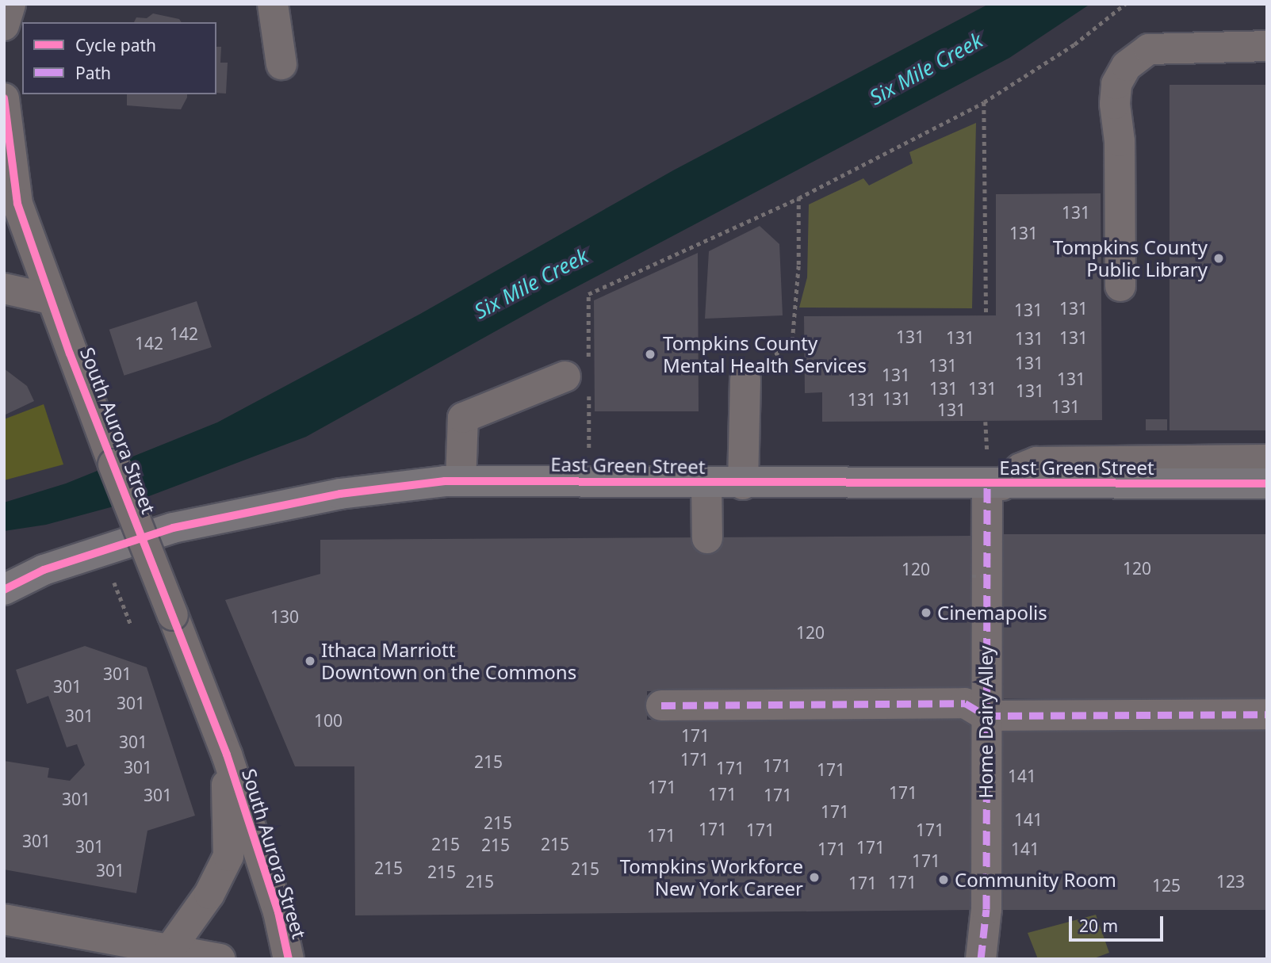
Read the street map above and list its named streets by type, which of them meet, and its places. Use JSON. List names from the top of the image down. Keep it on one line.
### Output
{"streets":{"highway":["East Green Street"],"street":["South Aurora Street","Home Dairy Alley"]},"crossings":[["East Green Street","Home Dairy Alley"]],"water":["Six Mile Creek"],"places":["Tompkins County Public Library","Tompkins County Mental Health Services","Cinemapolis","Ithaca Marriott Downtown on the Commons","Tompkins Workforce New York Career","Community Room"],"house_numbers":["131","131","131","131","142","131","131","131","131","142","131","131","131","131","131","131","131","131","131","131","131","120","120","130","120","301","301","301","301","100","171","301","171","215","171","301","171","171","141","171","171","171","301","171","301","171","141","215","171","171","171","171","301","215","215","215","301","171","171","141","171","215","215","301","215","215","123","171","171","125"],"legend":["Cycle path","Path"],"scale_bar":"20 m"}
